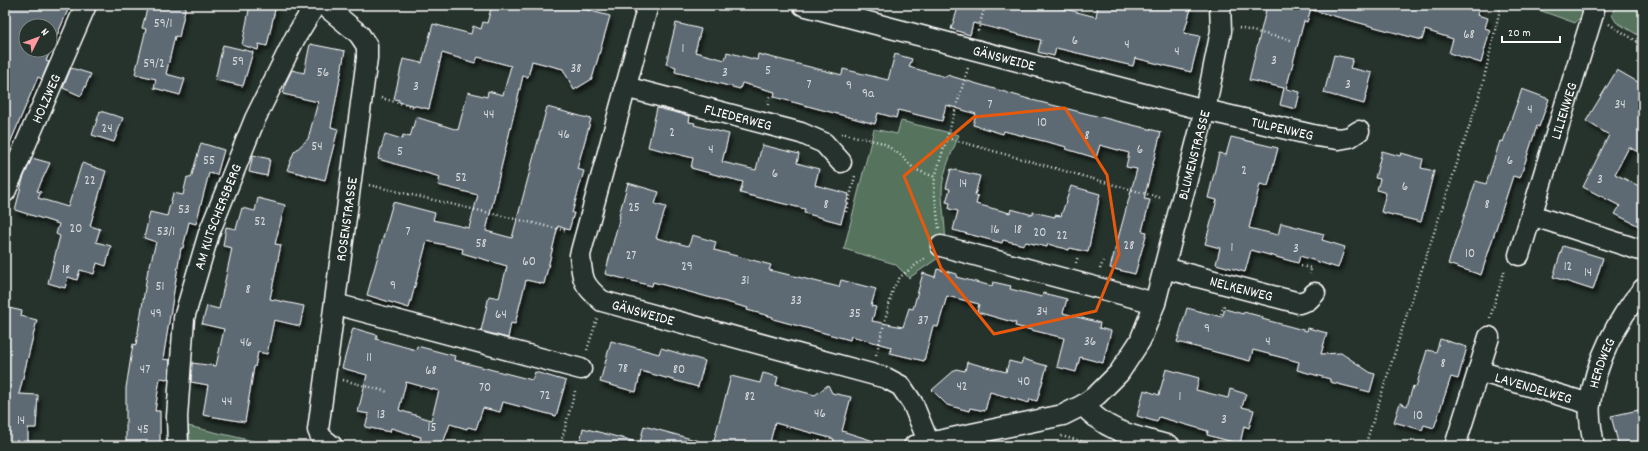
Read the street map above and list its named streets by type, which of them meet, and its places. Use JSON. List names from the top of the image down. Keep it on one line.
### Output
{"streets":{"street":["GÄNSWEIDE","HOLZWEG","LILIENWEG","FLIEDERWEG","TULPENWEG","BLUMENSTRASSE","AM KUTSCHERSBERG","ROSENSTRASSE","NELKENWEG","HERDWEG","LAVENDELWEG"]},"crossings":[["GÄNSWEIDE","FLIEDERWEG"],["GÄNSWEIDE","TULPENWEG"],["GÄNSWEIDE","BLUMENSTRASSE"],["TULPENWEG","BLUMENSTRASSE"],["BLUMENSTRASSE","NELKENWEG"],["HERDWEG","LAVENDELWEG"]],"house_numbers":["59/1","68","6","4","1","4","3","59","59/2","38","5","56","3","7","3","9","3","9a","7","34","4","44","10","24","2","46","8","54","4","6","5","55","6","2","6","52","3","22","14","6","8","8","25","53","52","20","16","18","53/1","7","20","22","58","28","1","3","10","27","60","29","12","18","14","31","9","51","8","33","34","49","35","64","37","9","36","4","46","11","8","78","47","80","68","40","42","70","72","82","1","44","46","13","10","3","14","15","45"],"scale_bar":"20 m","north":"top right"}
